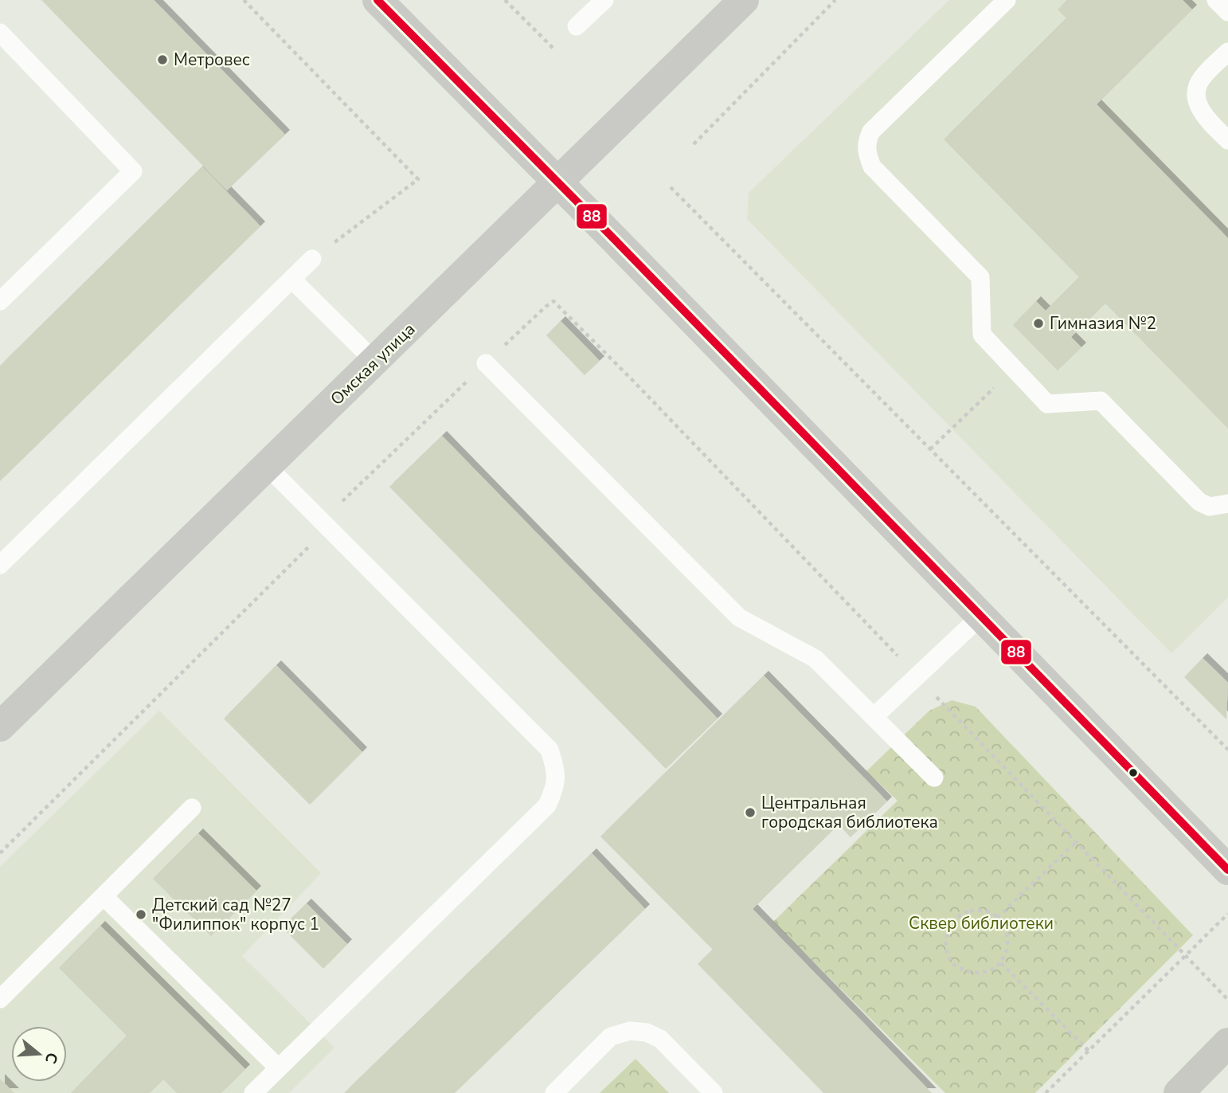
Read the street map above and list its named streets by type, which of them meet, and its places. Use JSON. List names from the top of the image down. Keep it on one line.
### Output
{"streets":{"street":["Омская улица"]},"parks":["Сквер библиотеки"],"places":["Метровес","Гимназия №2","Центральная городская библиотека","Детский сад №27 \"Филиппок\" корпус 1"],"lines":["transit line 88"],"north":"right"}
